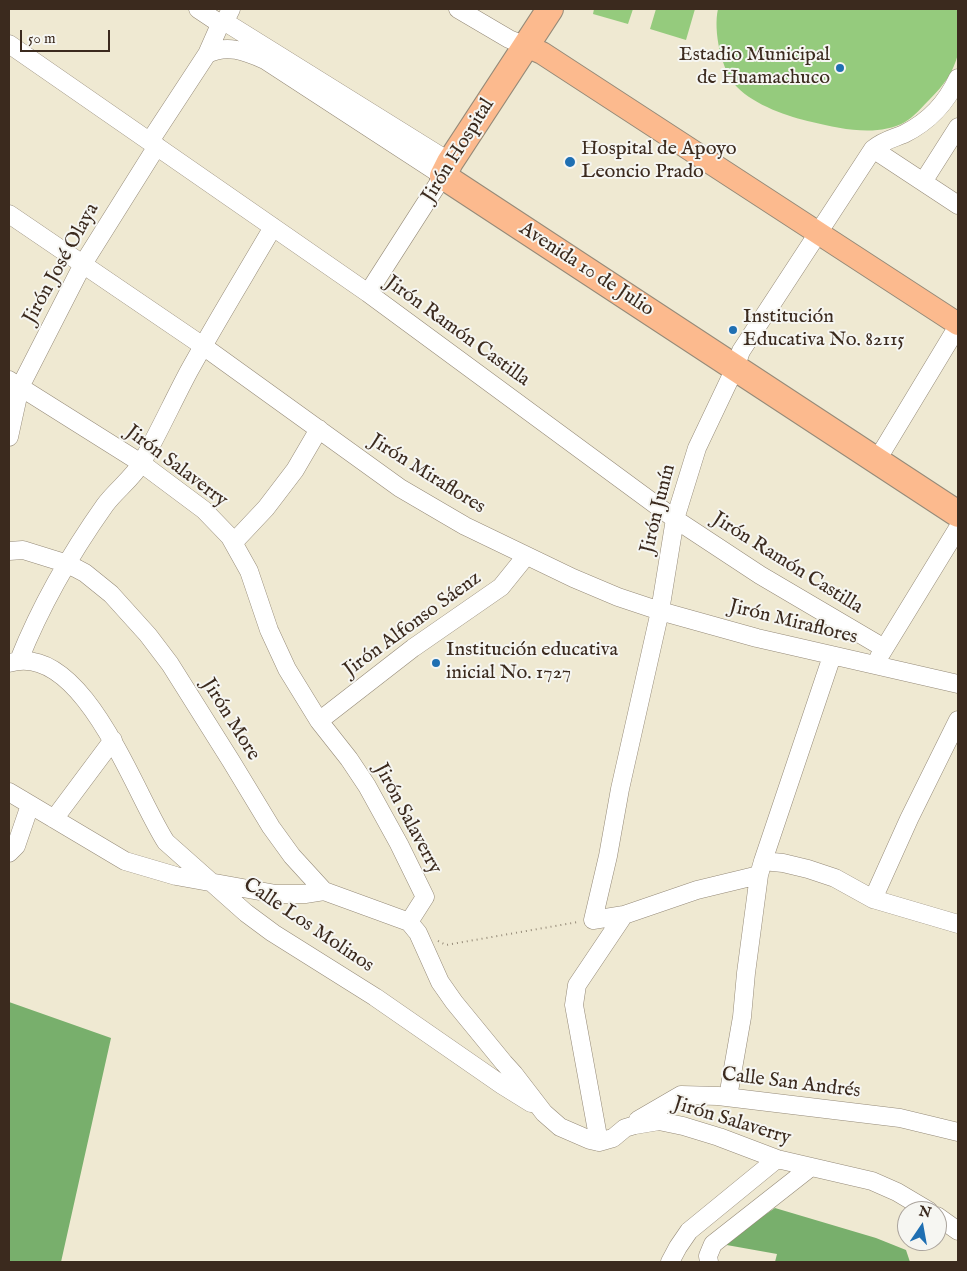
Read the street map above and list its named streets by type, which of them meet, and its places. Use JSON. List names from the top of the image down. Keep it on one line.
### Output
{"streets":{"highway":["Jirón Hospital","Avenida 10 de Julio"],"street":["Jirón José Olaya","Jirón Ramón Castilla","Jirón Salaverry","Jirón Miraflores","Jirón Junín","Jirón Alfonso Sáenz","Jirón More","Calle Los Molinos","Calle San Andrés"]},"crossings":[["Jirón Hospital","Avenida 10 de Julio"],["Jirón Hospital","Jirón Ramón Castilla"],["Jirón José Olaya","Avenida 10 de Julio"],["Jirón José Olaya","Jirón Ramón Castilla"],["Jirón José Olaya","Jirón Salaverry"],["Jirón José Olaya","Jirón Miraflores"],["Avenida 10 de Julio","Jirón Junín"],["Jirón Ramón Castilla","Jirón Junín"],["Jirón Salaverry","Jirón Alfonso Sáenz"],["Jirón Salaverry","Jirón More"],["Jirón Salaverry","Calle San Andrés"],["Jirón Miraflores","Jirón Junín"],["Jirón Miraflores","Jirón Alfonso Sáenz"]],"places":["Estadio Municipal de Huamachuco","Hospital de Apoyo Leoncio Prado","Institución Educativa No. 82115","Institución educativa inicial No. 1727"],"scale_bar":"50 m","north":"top"}
